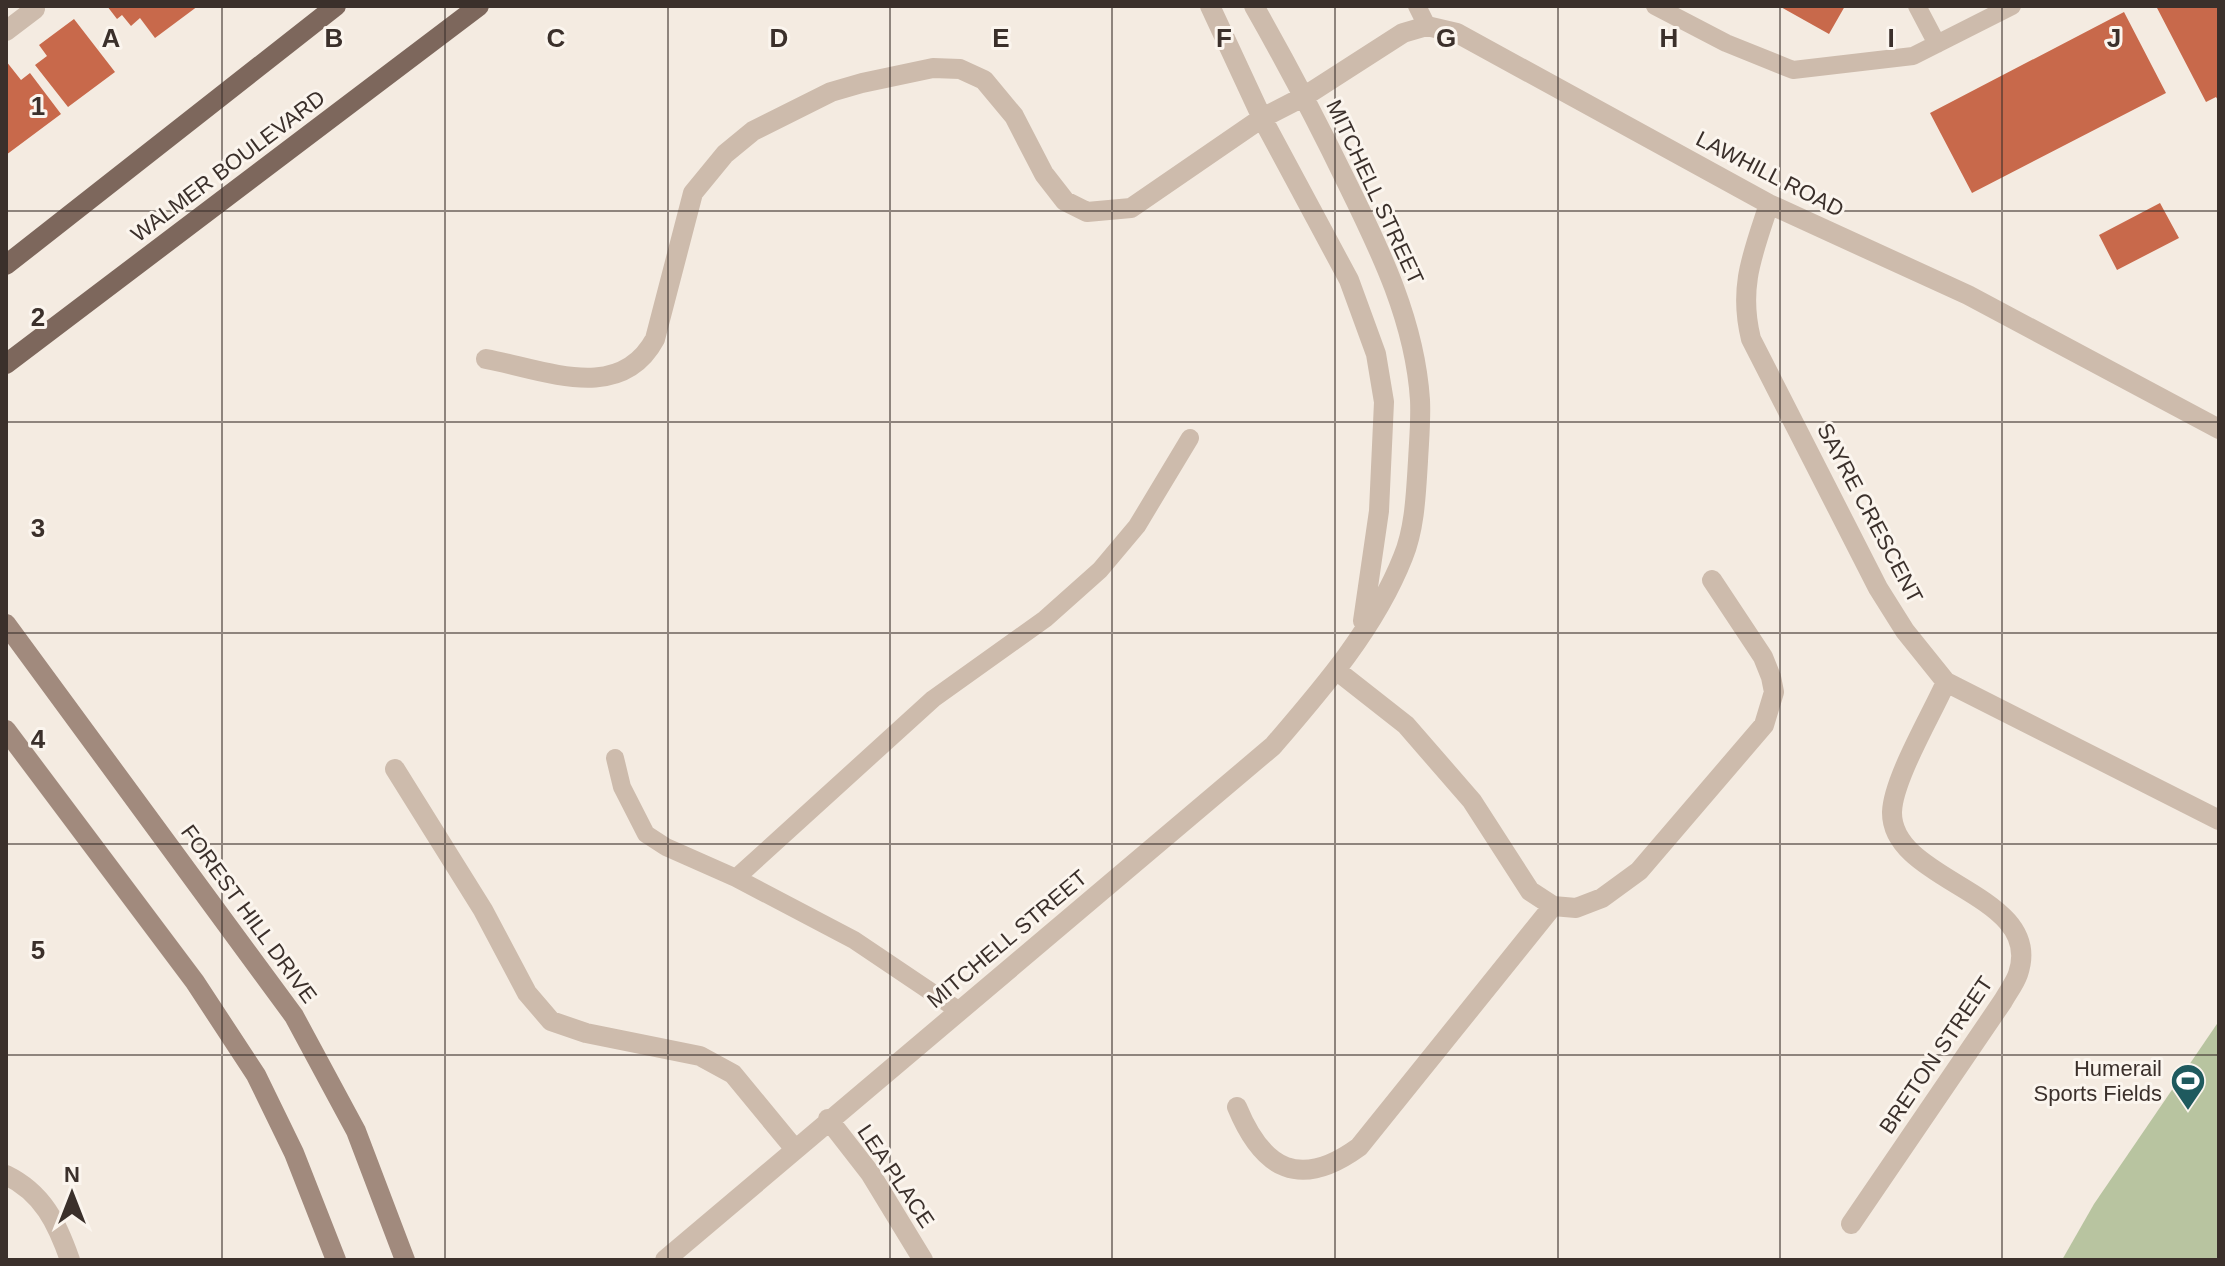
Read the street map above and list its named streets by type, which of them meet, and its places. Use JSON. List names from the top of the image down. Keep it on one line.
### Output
{"streets":{"main road":["WALMER BOULEVARD"],"street":["LAWHILL ROAD","MITCHELL STREET","SAYRE CRESCENT","FOREST HILL DRIVE","BRETON STREET","LEA PLACE"]},"crossings":[["LAWHILL ROAD","SAYRE CRESCENT"],["MITCHELL STREET","LEA PLACE"],["SAYRE CRESCENT","BRETON STREET"]],"places":{"sports":["Humerail Sports Fields"]},"north":"top","grid":{"columns":["A","B","C","D","E","F","G","H","I","J"],"rows":["1","2","3","4","5"]}}
